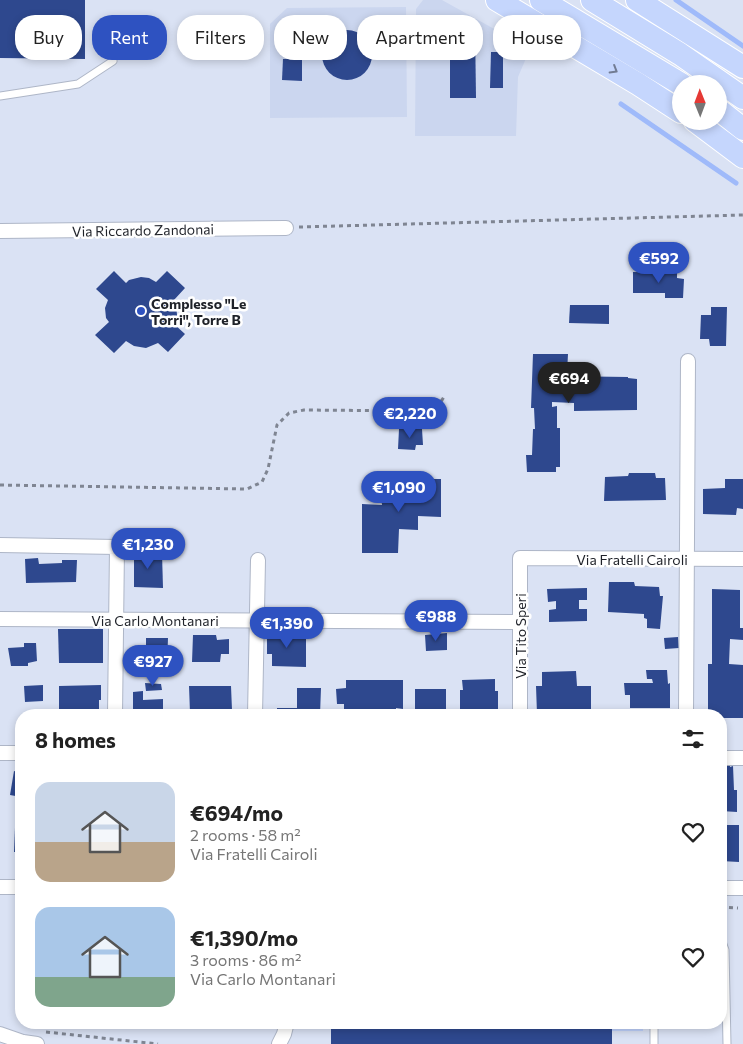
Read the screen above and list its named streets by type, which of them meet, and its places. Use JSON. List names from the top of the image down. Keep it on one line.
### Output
{"streets":{"street":["Via Riccardo Zandonai","Via Fratelli Cairoli","Via Carlo Montanari","Via Tito Speri"]},"crossings":[["Via Fratelli Cairoli","Via Tito Speri"],["Via Carlo Montanari","Via Tito Speri"]],"places":["Complesso \"Le Torri\", Torre B"],"north":"top","page":{"chip":["Buy","Rent","Filters","New","Apartment","House"],"price":["€592","€694","€2,220","€1,090","€1,230","€988","€1,390","€927"],"heading":"8 homes","list":[{"name":"€694/mo","note":"2 rooms · 58 m² · Via Fratelli Cairoli"},{"name":"€1,390/mo","note":"3 rooms · 86 m² · Via Carlo Montanari"}]}}
